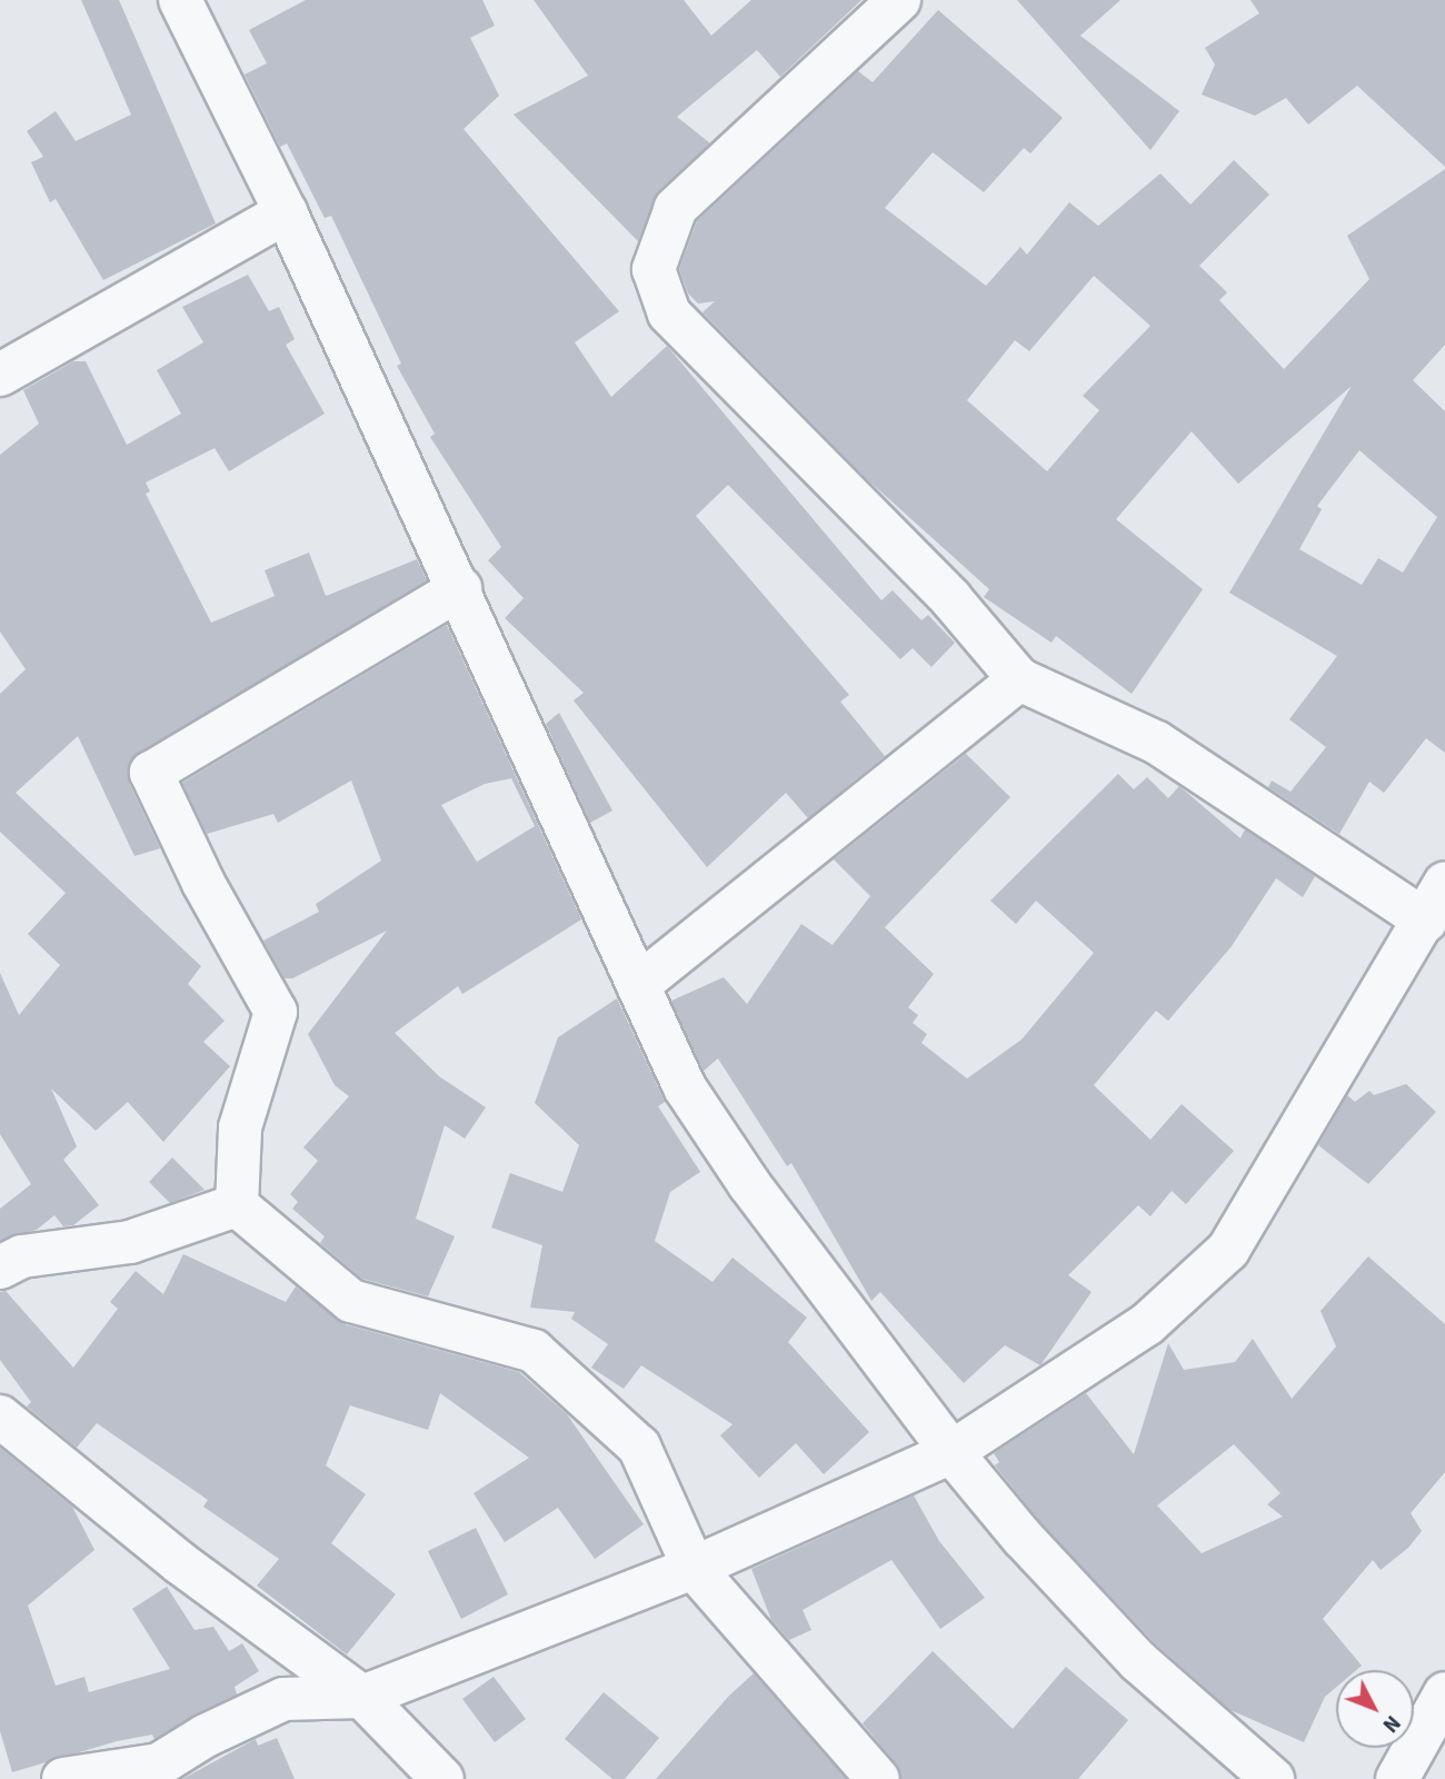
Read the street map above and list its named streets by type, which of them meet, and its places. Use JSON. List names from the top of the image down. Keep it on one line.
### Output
{"north":"bottom right"}
